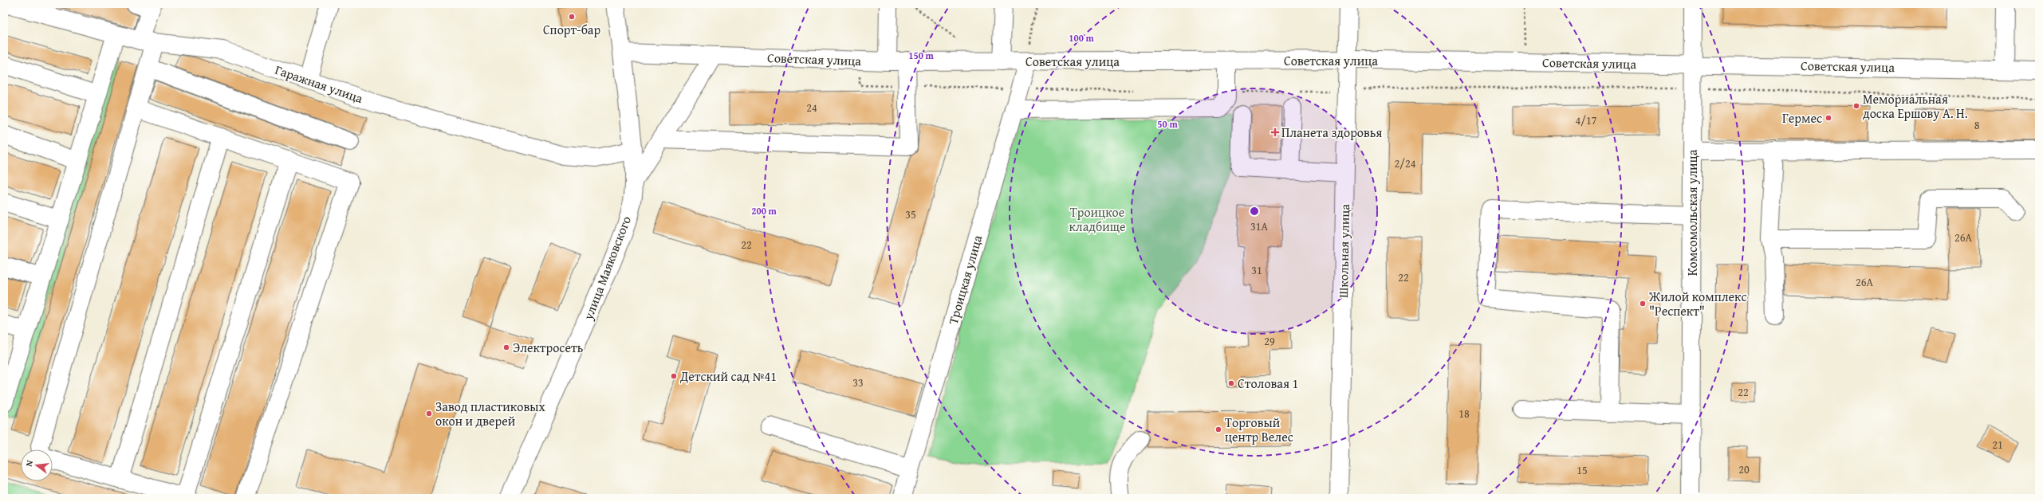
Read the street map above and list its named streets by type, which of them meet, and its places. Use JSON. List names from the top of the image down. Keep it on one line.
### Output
{"streets":{"street":["Советская улица","Гаражная улица","Комсомольская улица","Школьная улица","улица Маяковского","Троицкая улица"]},"crossings":[["Советская улица","Комсомольская улица"],["Советская улица","Школьная улица"],["Советская улица","улица Маяковского"],["Советская улица","Троицкая улица"],["Гаражная улица","улица Маяковского"]],"parks":["Троицкое кладбище"],"places":{"other":["Спорт-бар","Мемориальная доска Ершову А. Н.","Гермес","Жилой комплекс \"Респект\"","Электросеть","Детский сад №41","Столовая 1","Завод пластиковых окон и дверей","Торговый центр Велес"],"health":["Планета здоровья"]},"house_numbers":["24","4/17","8","2/24","35","31А","26А","22","31","22","26А","29","33","22","18","21","20","15"],"north":"left","rings":["100 m","150 m","50 m","200 m"]}
